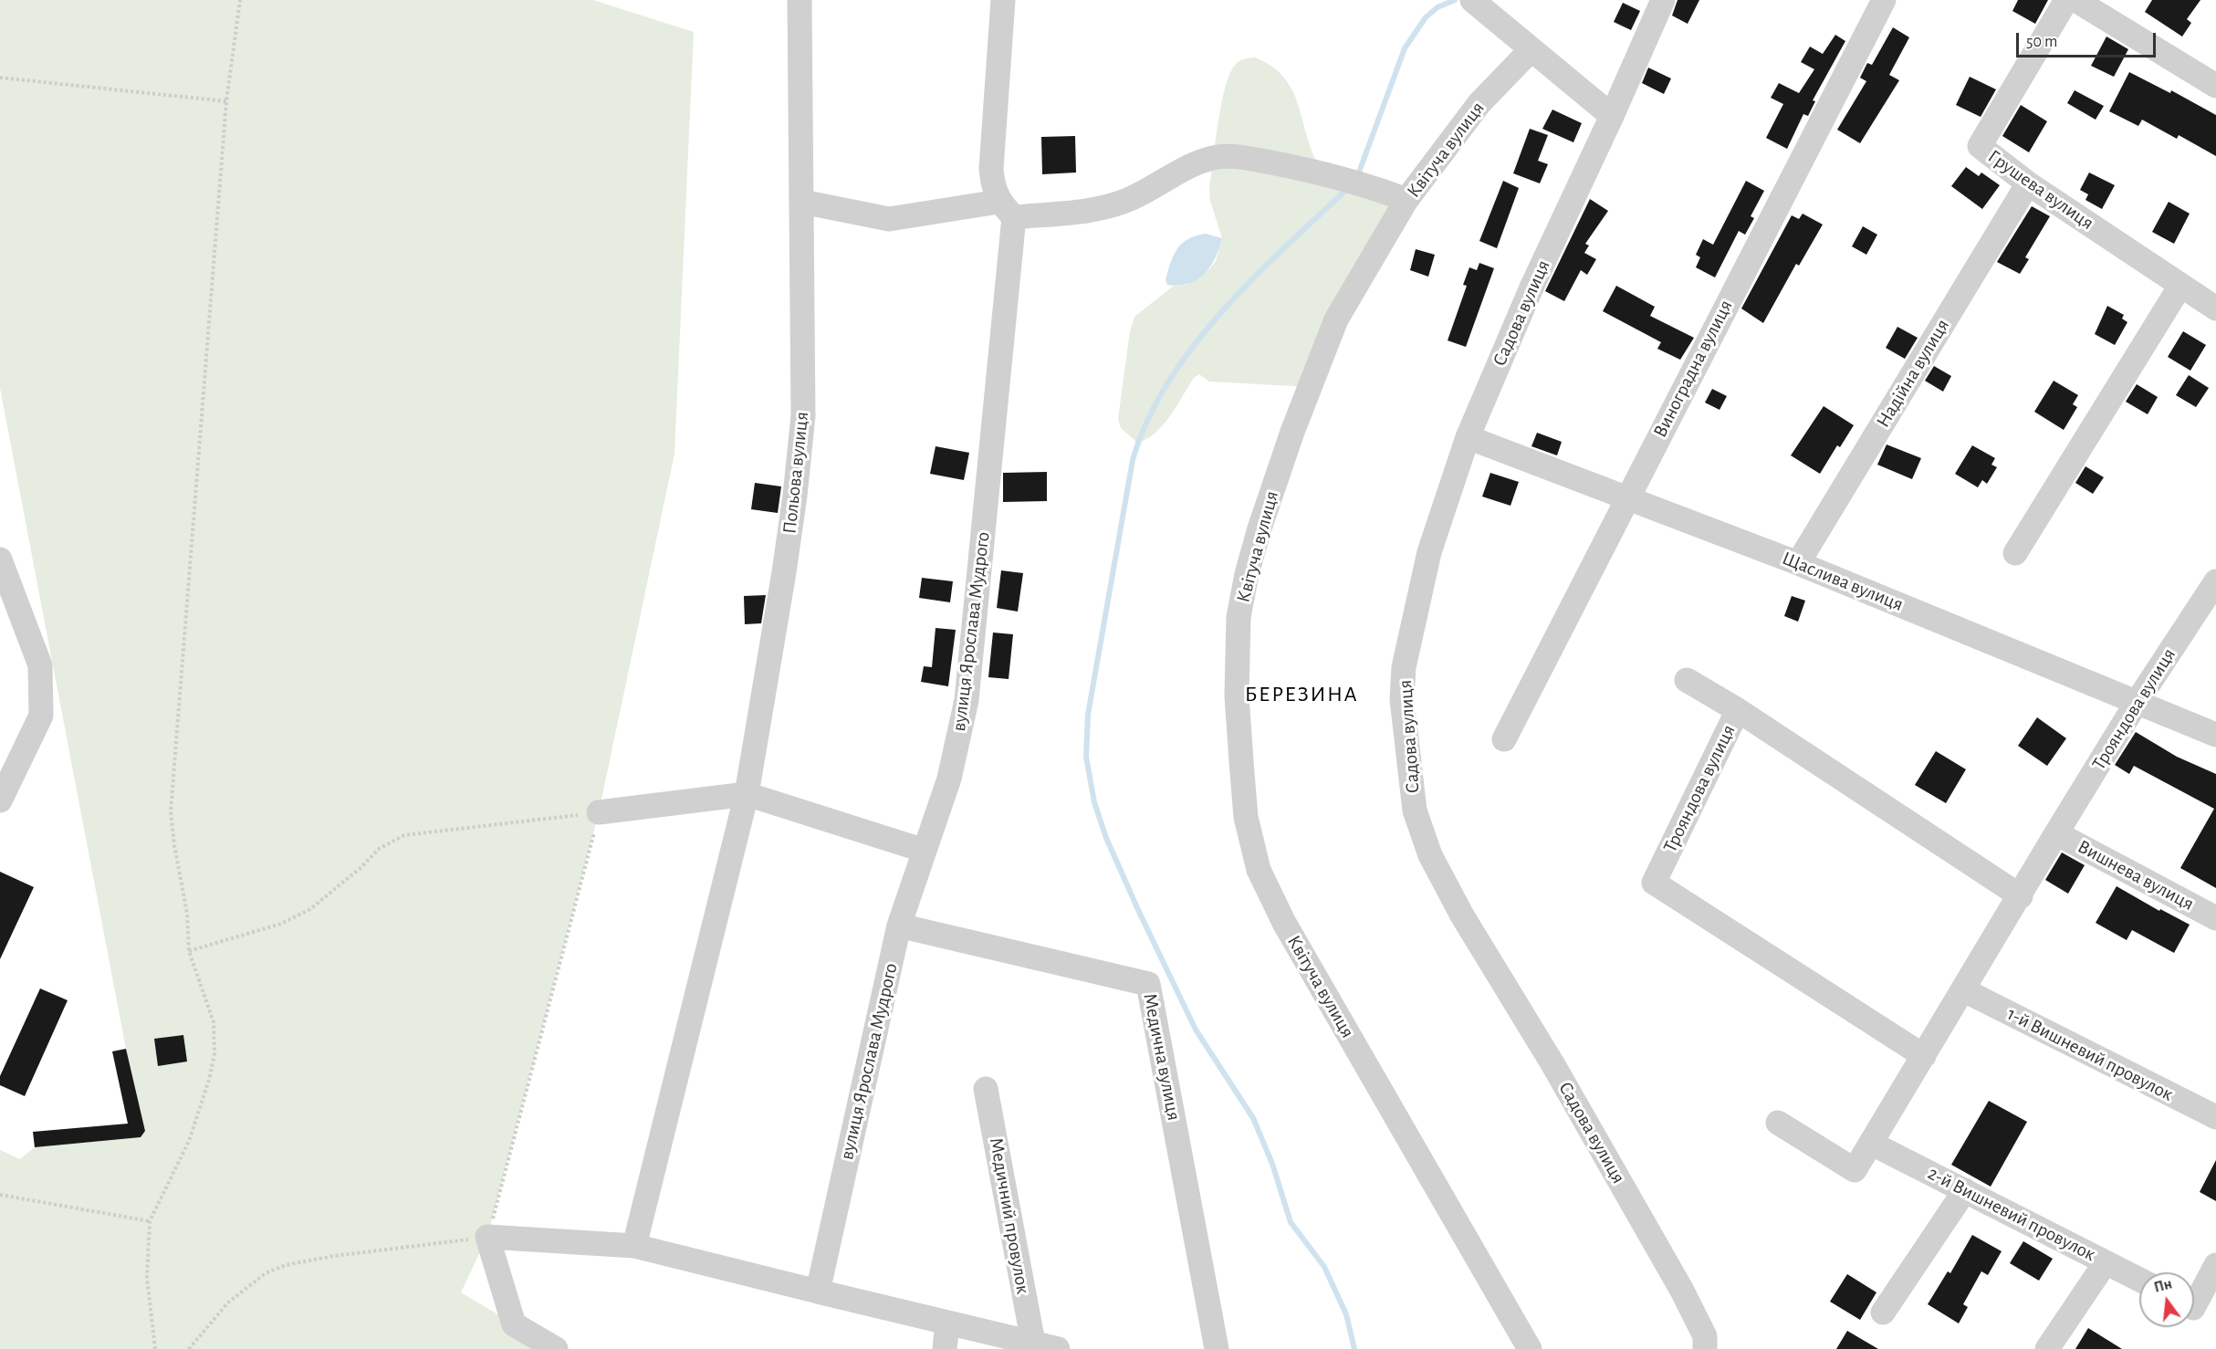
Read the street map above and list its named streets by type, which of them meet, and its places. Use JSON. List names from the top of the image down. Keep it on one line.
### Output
{"streets":{"street":["Квітуча вулиця","Грушева вулиця","Садова вулиця","Виноградна вулиця","Надійна вулиця","Польова вулиця","Щаслива вулиця","вулиця Ярослава Мудрого","Трояндова вулиця","Вишнева вулиця","1-й Вишневий провулок","Медична вулиця","2-й Вишневий провулок","Медичний провулок"]},"crossings":[["Грушева вулиця","Надійна вулиця"],["Садова вулиця","Щаслива вулиця"],["Виноградна вулиця","Щаслива вулиця"],["Надійна вулиця","Щаслива вулиця"],["Щаслива вулиця","Трояндова вулиця"],["вулиця Ярослава Мудрого","Медична вулиця"],["Трояндова вулиця","Вишнева вулиця"],["Трояндова вулиця","1-й Вишневий провулок"],["Трояндова вулиця","2-й Вишневий провулок"]],"districts":["БЕРЕЗИНА"],"scale_bar":"50 m","north":"top"}
